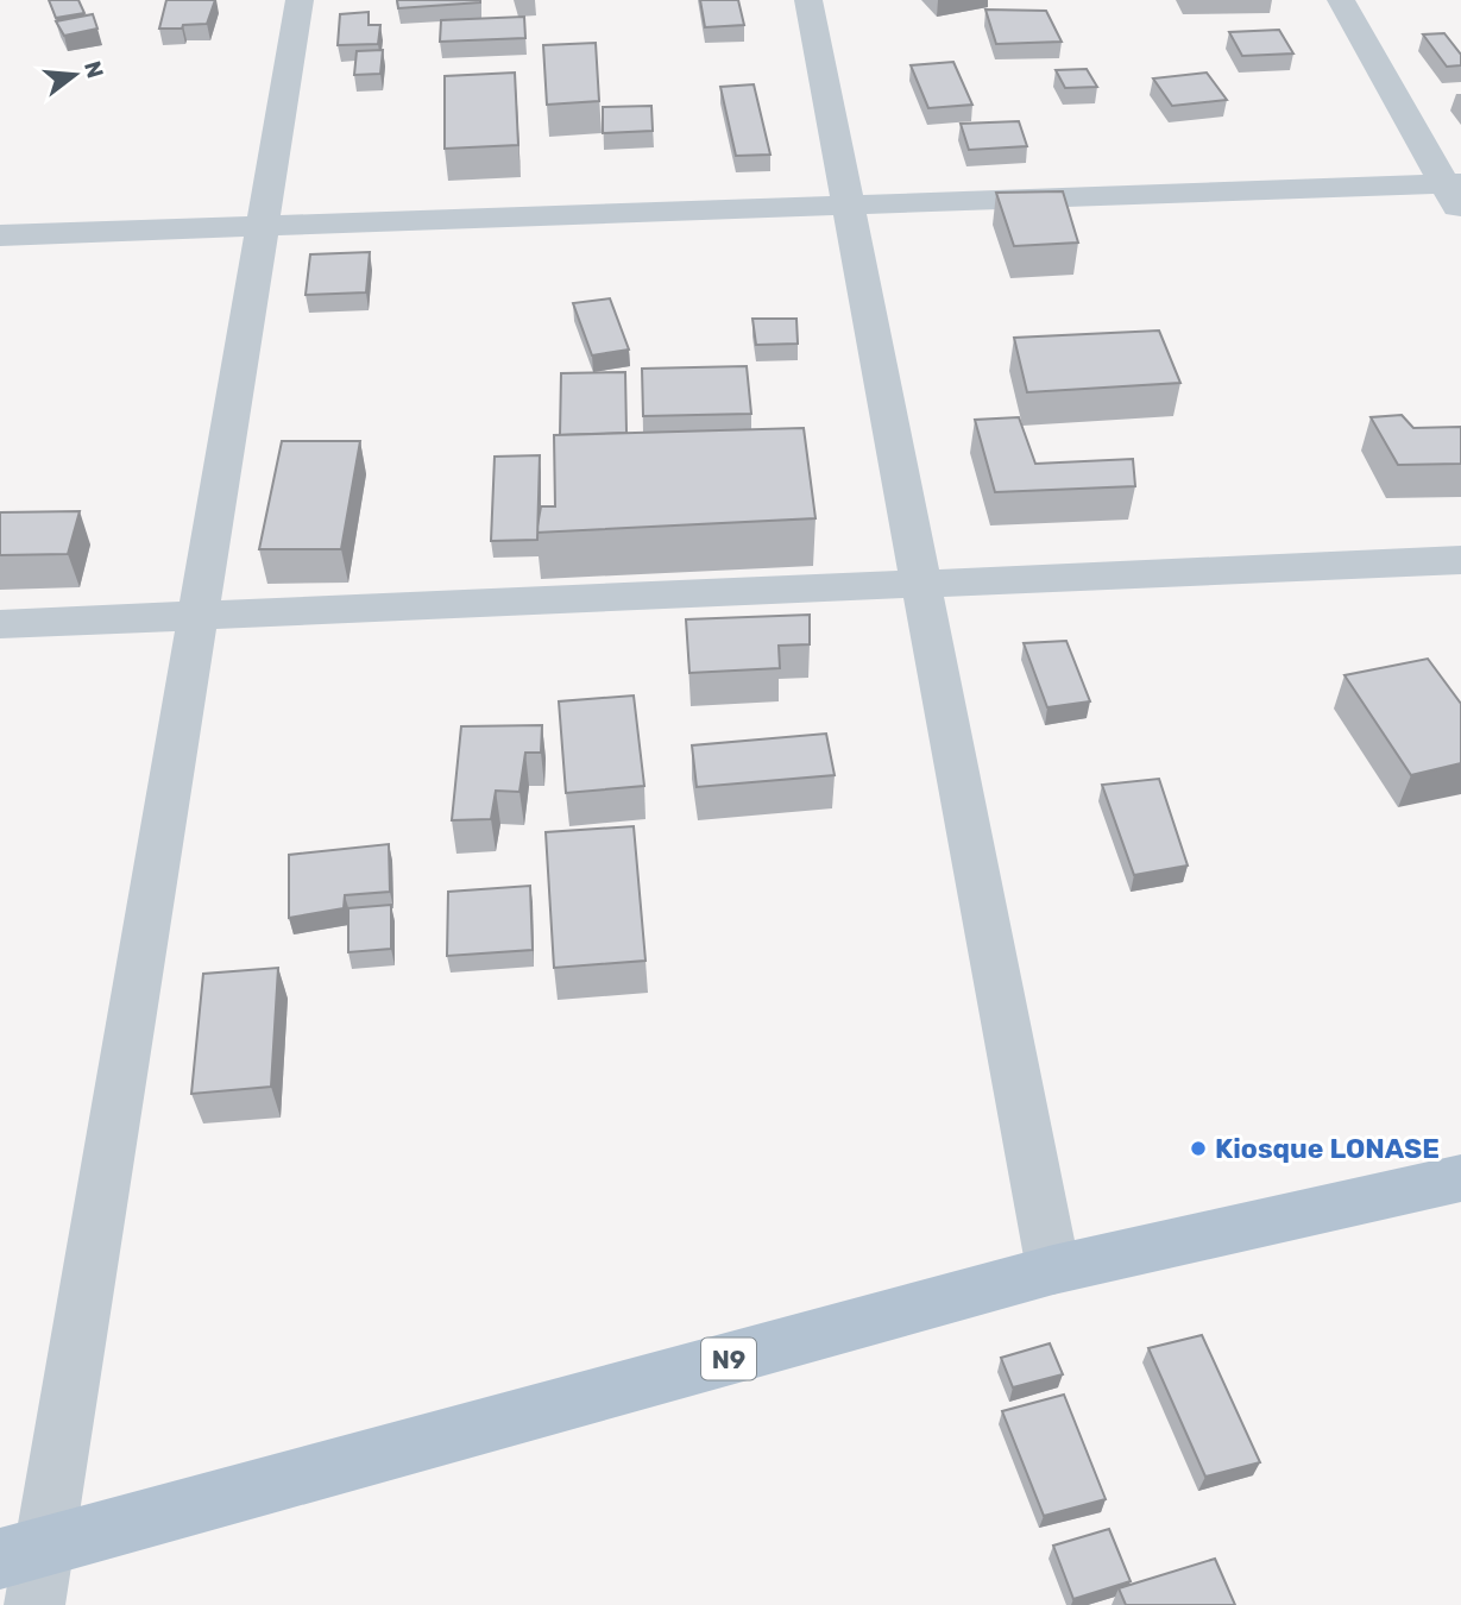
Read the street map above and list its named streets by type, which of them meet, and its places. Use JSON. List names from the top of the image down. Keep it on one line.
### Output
{"streets":{"main road":["N9"]},"places":["Kiosque LONASE"],"north":"right"}
